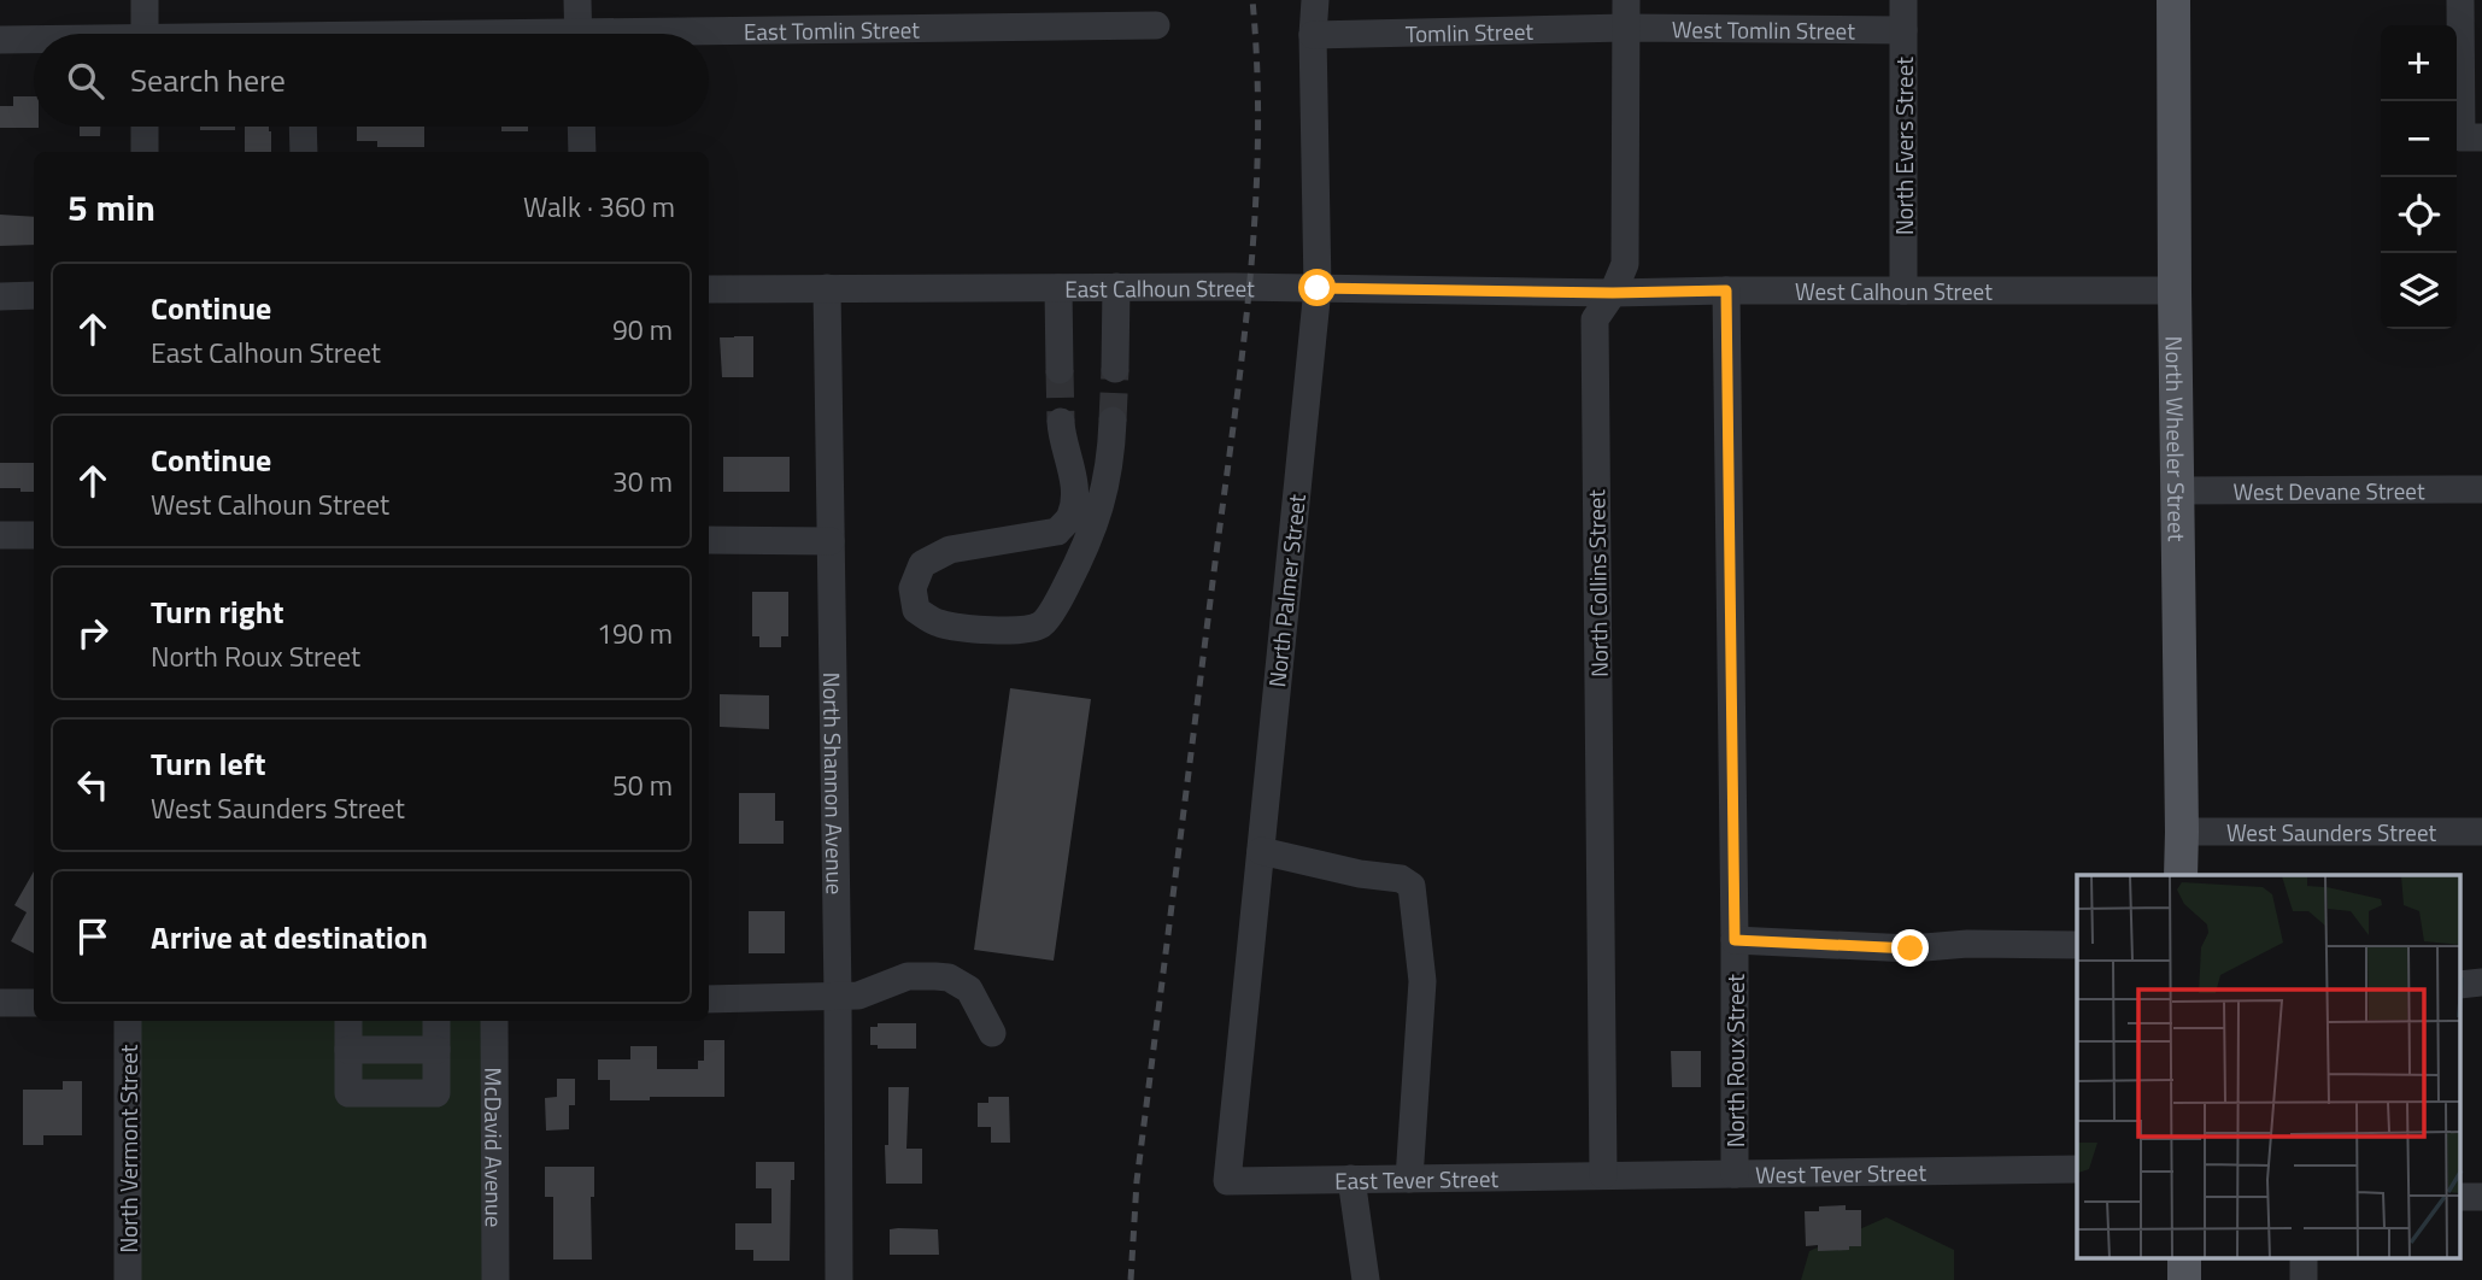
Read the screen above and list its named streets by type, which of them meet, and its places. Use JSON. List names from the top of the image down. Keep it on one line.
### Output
{"streets":{"main road":["North Wheeler Street"],"street":["East Tomlin Street","West Tomlin Street","Tomlin Street","North Evers Street","East Calhoun Street","West Calhoun Street","West Devane Street","North Collins Street","North Palmer Street","North Shannon Avenue","West Saunders Street","North Roux Street","North Vermont Street","McDavid Avenue","West Tever Street","East Tever Street"]},"crossings":[["West Tomlin Street","Tomlin Street"],["West Tomlin Street","North Evers Street"],["West Tomlin Street","North Collins Street"],["Tomlin Street","North Collins Street"],["Tomlin Street","North Palmer Street"],["North Evers Street","West Calhoun Street"],["East Calhoun Street","West Calhoun Street"],["East Calhoun Street","North Collins Street"],["East Calhoun Street","North Palmer Street"],["East Calhoun Street","North Shannon Avenue"],["West Calhoun Street","North Wheeler Street"],["West Calhoun Street","North Collins Street"],["West Calhoun Street","North Roux Street"],["North Wheeler Street","West Devane Street"],["North Wheeler Street","West Saunders Street"],["North Collins Street","West Tever Street"],["North Collins Street","East Tever Street"],["North Palmer Street","East Tever Street"],["North Roux Street","West Tever Street"],["West Tever Street","East Tever Street"]],"page":{"map_buttons":["+","−"],"search":"Search here","heading":["5 min","Walk · 360 m"],"list":[["Continue","East Calhoun Street","90 m"],["Continue","West Calhoun Street","30 m"],["Turn right","North Roux Street","190 m"],["Turn left","West Saunders Street","50 m"],"Arrive at destination"]}}
